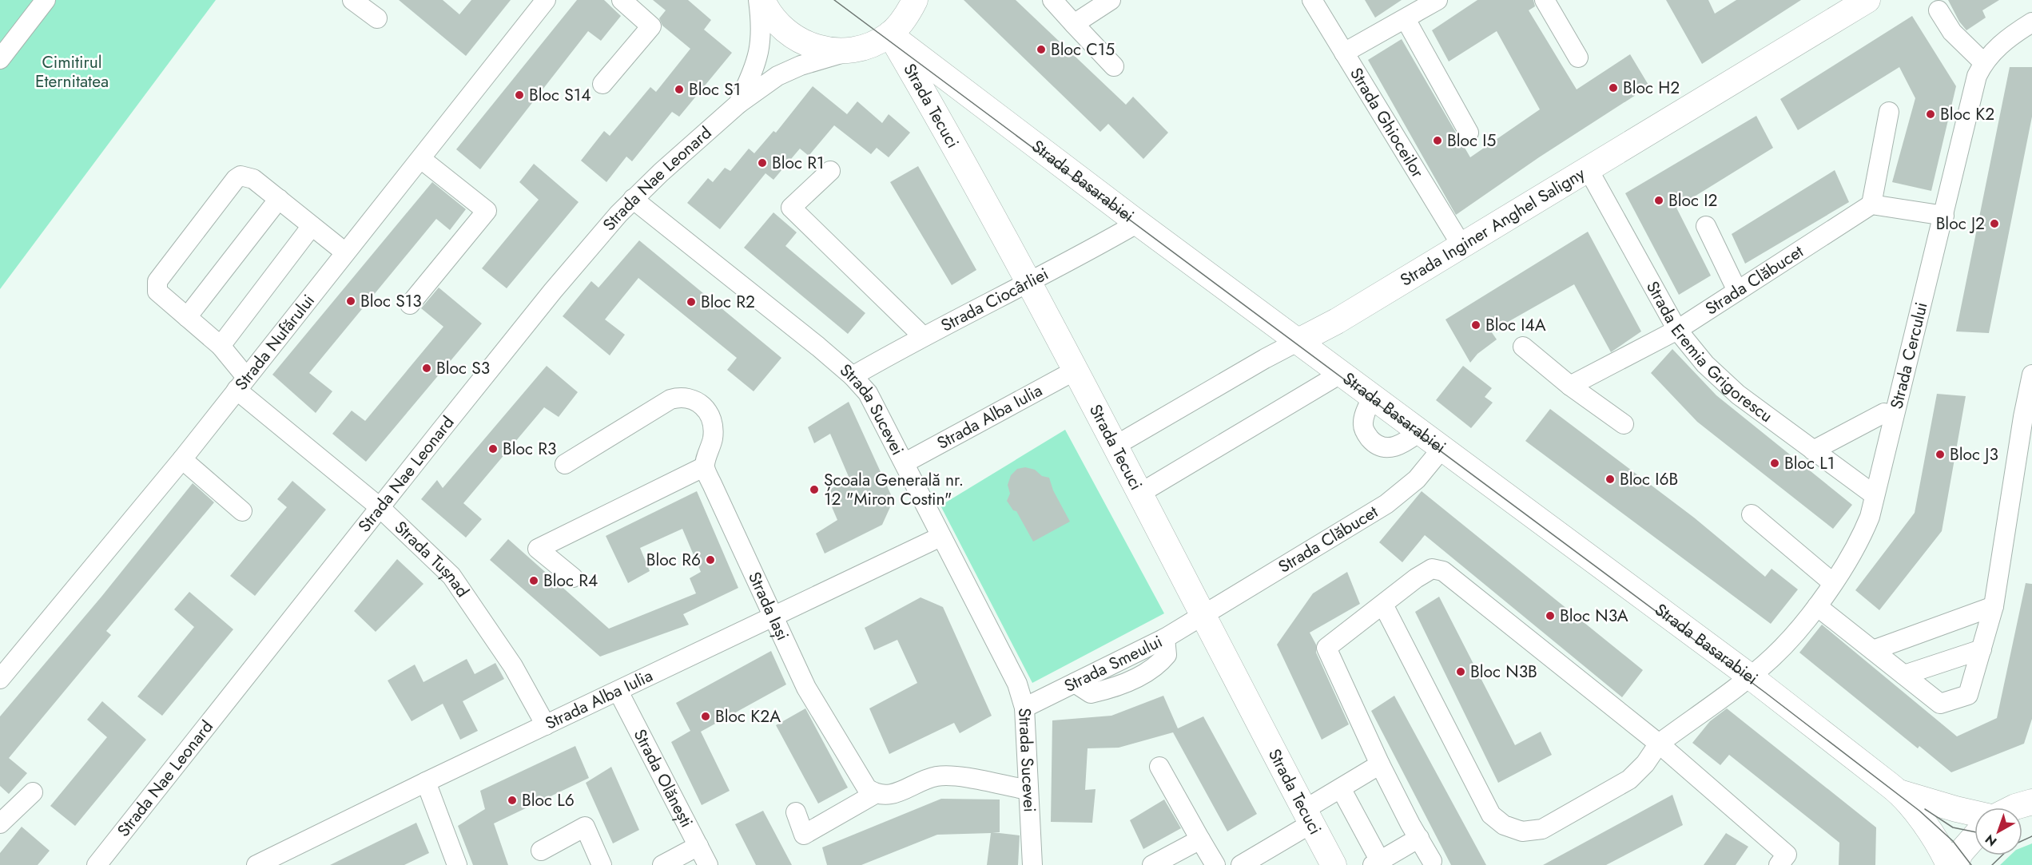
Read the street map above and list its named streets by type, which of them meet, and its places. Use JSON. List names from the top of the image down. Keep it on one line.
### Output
{"streets":{"main road":["Strada Tecuci","Strada Basarabiei","Strada Inginer Anghel Saligny"],"street":["Strada Ghioceilor","Strada Nae Leonard","Strada Clăbucet","Strada Ciocârliei","Strada Nufărului","Strada Eremia Grigorescu","Strada Cercului","Strada Sucevei","Strada Alba Iulia","Strada Tușnad","Strada Iași","Strada Smeului","Strada Olănești"]},"crossings":[["Strada Tecuci","Strada Basarabiei"],["Strada Tecuci","Strada Inginer Anghel Saligny"],["Strada Tecuci","Strada Clăbucet"],["Strada Tecuci","Strada Ciocârliei"],["Strada Tecuci","Strada Alba Iulia"],["Strada Tecuci","Strada Smeului"],["Strada Ghioceilor","Strada Inginer Anghel Saligny"],["Strada Nae Leonard","Strada Sucevei"],["Strada Nae Leonard","Strada Tușnad"],["Strada Basarabiei","Strada Inginer Anghel Saligny"],["Strada Basarabiei","Strada Clăbucet"],["Strada Basarabiei","Strada Ciocârliei"],["Strada Basarabiei","Strada Cercului"],["Strada Inginer Anghel Saligny","Strada Eremia Grigorescu"],["Strada Clăbucet","Strada Eremia Grigorescu"],["Strada Clăbucet","Strada Smeului"],["Strada Ciocârliei","Strada Sucevei"],["Strada Nufărului","Strada Tușnad"],["Strada Eremia Grigorescu","Strada Cercului"],["Strada Sucevei","Strada Alba Iulia"],["Strada Sucevei","Strada Smeului"],["Strada Alba Iulia","Strada Tușnad"],["Strada Alba Iulia","Strada Iași"],["Strada Alba Iulia","Strada Olănești"]],"parks":["Cimitirul Eternitatea"],"places":["Bloc C15","Bloc H2","Bloc S1","Bloc S14","Bloc K2","Bloc I5","Bloc R1","Bloc I2","Bloc J2","Bloc S13","Bloc R2","Bloc I4A","Bloc S3","Bloc R3","Bloc J3","Bloc L1","Bloc I6B","Școala Generală nr. 12 \"Miron Costin\"","Bloc R6","Bloc R4","Bloc N3A","Bloc N3B","Bloc K2A","Bloc L6"],"north":"bottom left"}
